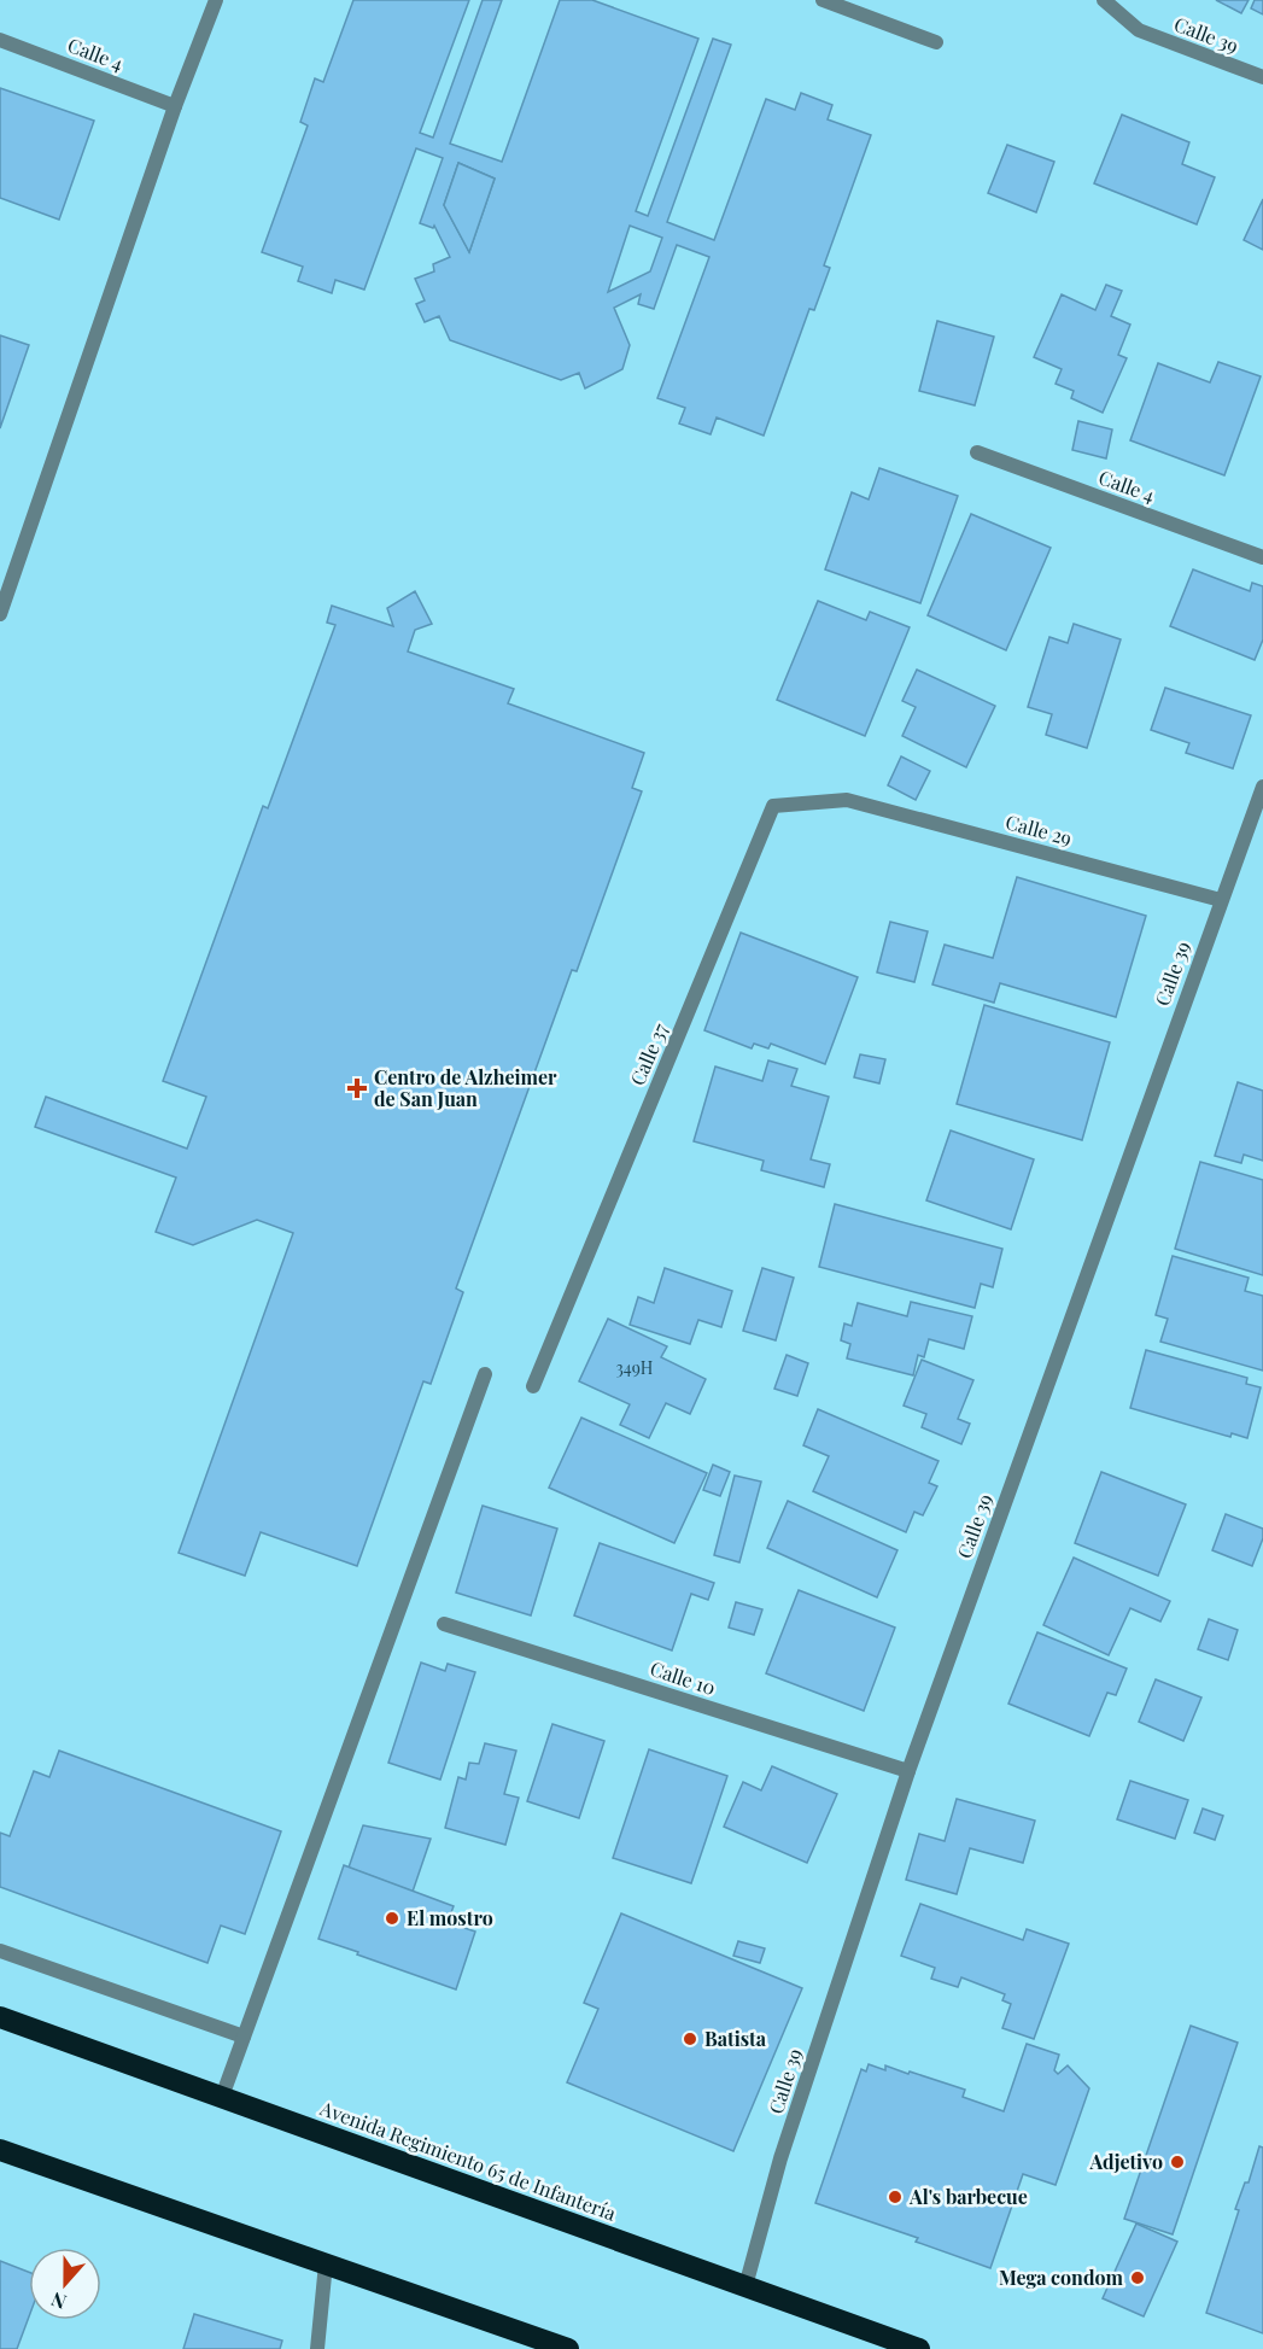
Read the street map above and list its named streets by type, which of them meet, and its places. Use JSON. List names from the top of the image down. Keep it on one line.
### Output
{"streets":{"highway":["Avenida Regimiento 65 de Infantería"],"street":["Calle 39","Calle 4","Calle 29","Calle 37","Calle 10"]},"crossings":[["Calle 39","Calle 29"],["Calle 39","Calle 10"],["Calle 39","Avenida Regimiento 65 de Infantería"],["Calle 29","Calle 37"]],"places":{"health":["Centro de Alzheimer de San Juan"],"other":["El mostro","Batista","Adjetivo","Al's barbecue","Mega condom"]},"house_numbers":["349H"],"north":"bottom"}
